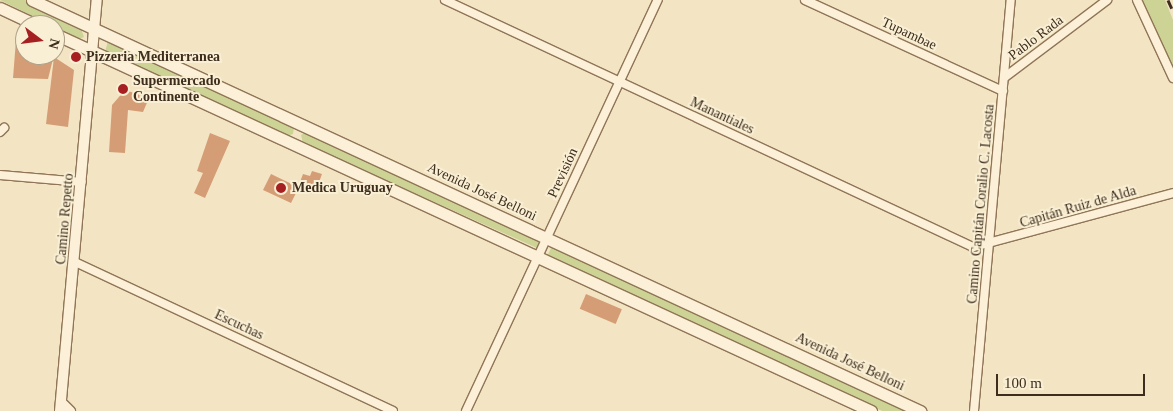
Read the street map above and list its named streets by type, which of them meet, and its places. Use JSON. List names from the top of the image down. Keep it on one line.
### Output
{"streets":{"main road":["Avenida José Belloni"],"street":["Tupambae","Pablo Rada","Manantiales","Previsión","Camino Capitán Coralio C. Lacosta","Capitán Ruiz de Alda","Camino Repetto","Escuchas"]},"crossings":[["Tupambae","Camino Capitán Coralio C. Lacosta"],["Pablo Rada","Camino Capitán Coralio C. Lacosta"],["Manantiales","Previsión"],["Manantiales","Camino Capitán Coralio C. Lacosta"],["Manantiales","Capitán Ruiz de Alda"],["Previsión","Avenida José Belloni"],["Avenida José Belloni","Camino Repetto"],["Camino Capitán Coralio C. Lacosta","Capitán Ruiz de Alda"],["Camino Repetto","Escuchas"]],"places":["Pizzeria Mediterranea","Supermercado Continente","Medica Uruguay"],"scale_bar":"100 m","north":"right"}
